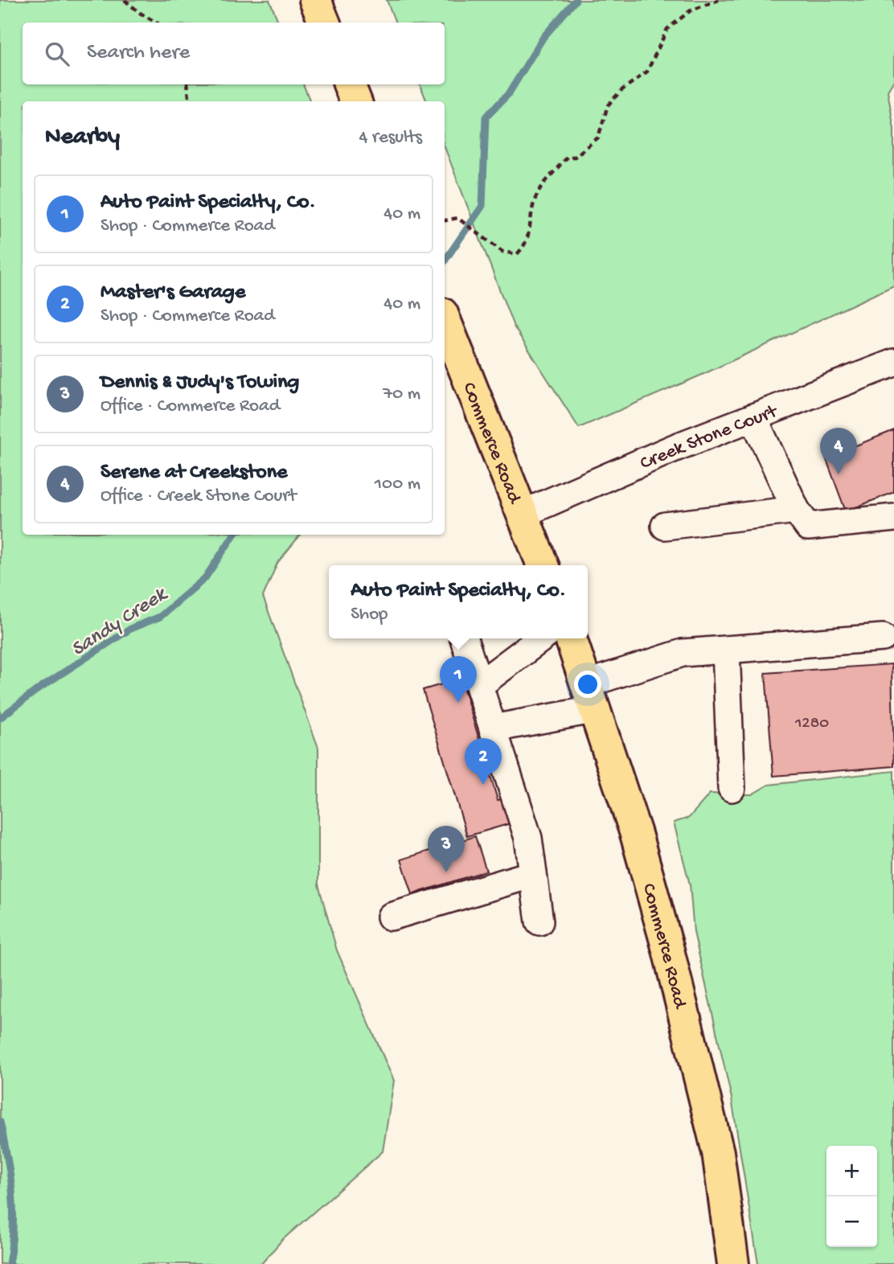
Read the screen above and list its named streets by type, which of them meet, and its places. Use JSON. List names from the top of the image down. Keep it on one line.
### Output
{"streets":{"highway":["Commerce Road"],"street":["Creek Stone Court"]},"crossings":[["Creek Stone Court","Commerce Road"]],"water":["Sandy Creek"],"house_numbers":["1280"],"page":{"search":"Search here","heading":["Nearby","4 results"],"list":[{"mark":"1","name":"Auto Paint Specialty, Co.","note":"Shop · Commerce Road","value":"40 m"},{"mark":"2","name":"Master's Garage","note":"Shop · Commerce Road","value":"40 m"},{"mark":"3","name":"Dennis & Judy's Towing","note":"Office · Commerce Road","value":"70 m"},{"mark":"4","name":"Serene at Creekstone","note":"Office · Creek Stone Court","value":"100 m"}],"pins":["4","1","2","3"],"popup":["Auto Paint Specialty, Co.","Shop"],"map_buttons":["+","−"]}}
